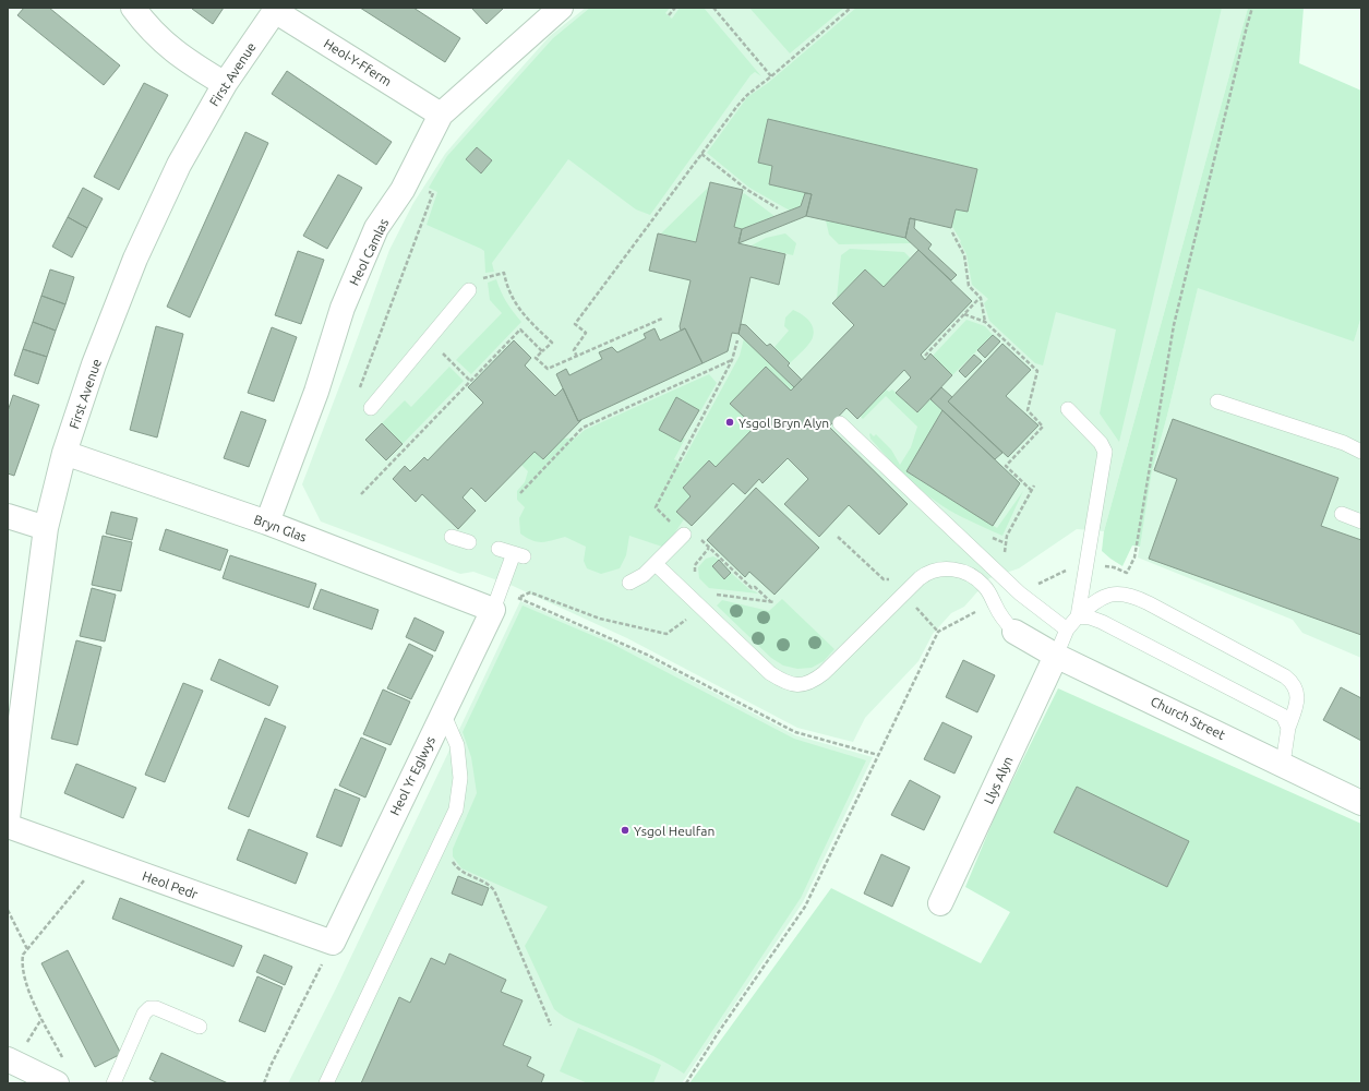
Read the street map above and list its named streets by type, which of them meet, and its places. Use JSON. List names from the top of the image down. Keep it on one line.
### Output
{"streets":{"street":["Heol-Y-Fferm","First Avenue","Heol Camlas","Bryn Glas","Church Street","Heol Yr Eglwys","Llys Alyn","Heol Pedr"]},"crossings":[["Heol-Y-Fferm","First Avenue"],["Heol-Y-Fferm","Heol Camlas"],["First Avenue","Bryn Glas"],["Heol Camlas","Bryn Glas"],["Bryn Glas","Heol Yr Eglwys"],["Church Street","Llys Alyn"],["Heol Yr Eglwys","Heol Pedr"]],"places":["Ysgol Bryn Alyn","Ysgol Heulfan"]}
